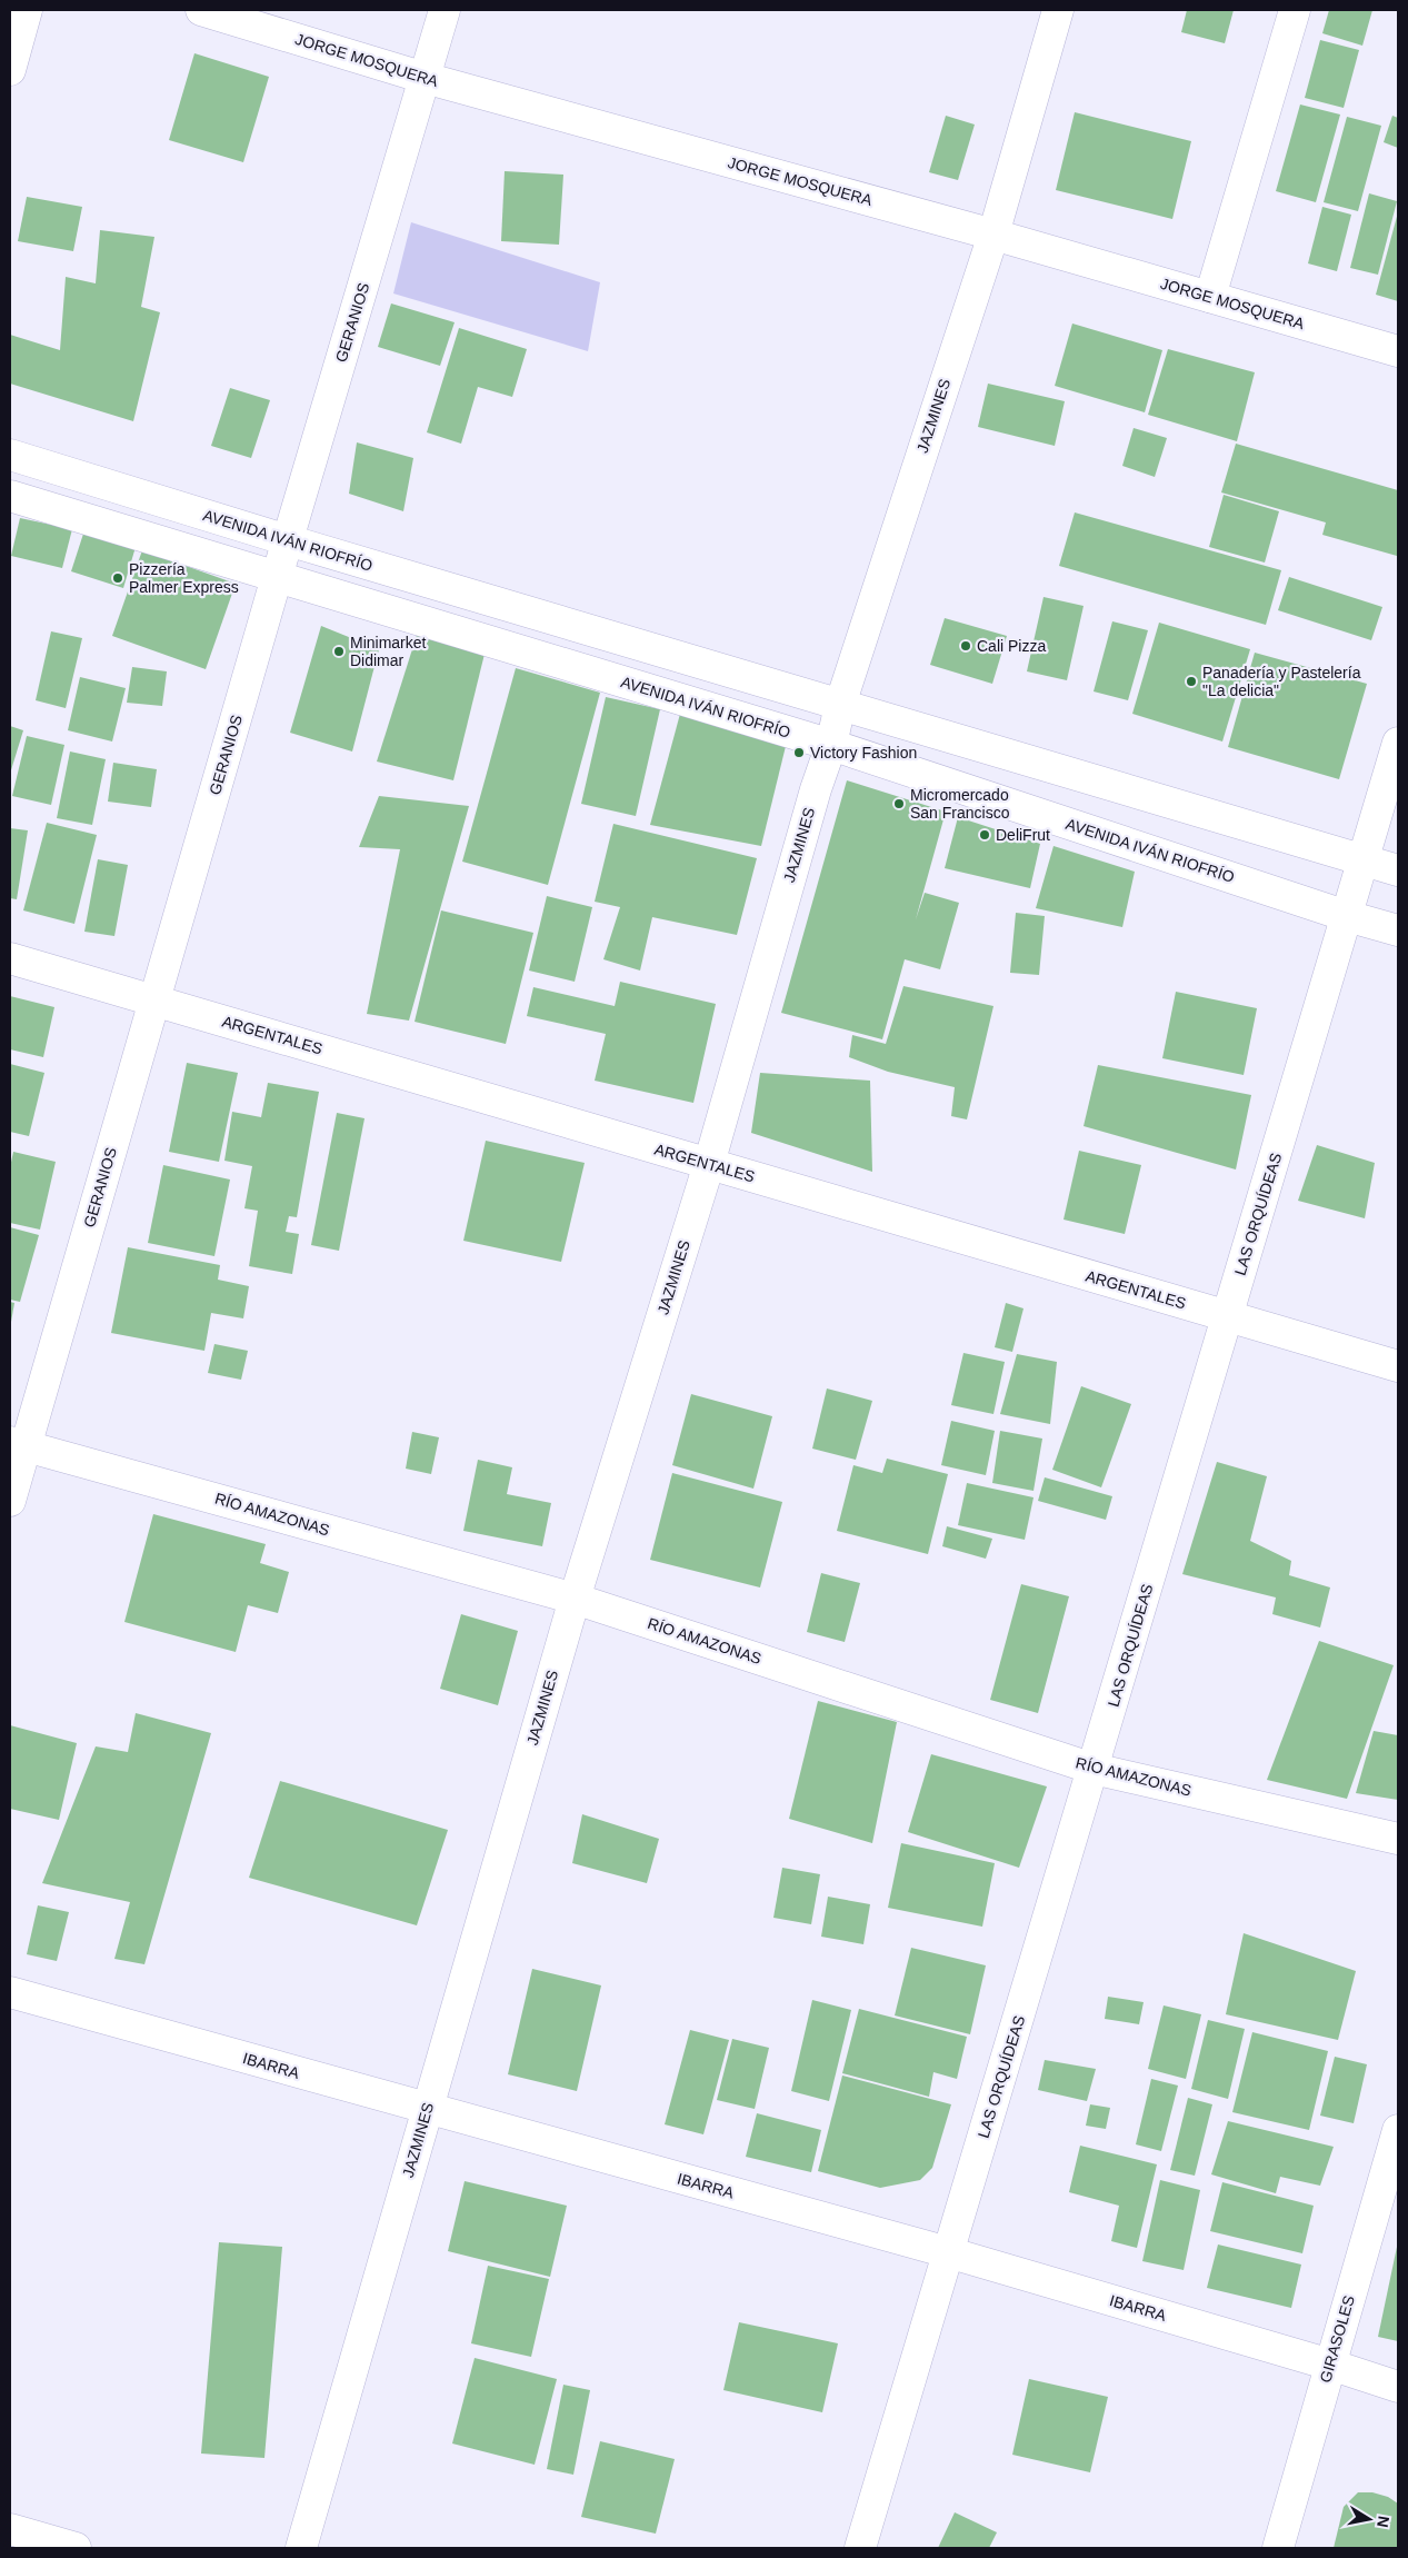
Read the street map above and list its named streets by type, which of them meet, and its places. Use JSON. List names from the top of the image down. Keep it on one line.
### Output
{"streets":{"street":["JORGE MOSQUERA","GERANIOS","JAZMINES","AVENIDA IVÁN RIOFRÍO","ARGENTALES","LAS ORQUÍDEAS","RÍO AMAZONAS","IBARRA","GIRASOLES"]},"crossings":[["JORGE MOSQUERA","GERANIOS"],["JORGE MOSQUERA","JAZMINES"],["GERANIOS","AVENIDA IVÁN RIOFRÍO"],["GERANIOS","ARGENTALES"],["GERANIOS","RÍO AMAZONAS"],["JAZMINES","AVENIDA IVÁN RIOFRÍO"],["JAZMINES","ARGENTALES"],["JAZMINES","RÍO AMAZONAS"],["JAZMINES","IBARRA"],["AVENIDA IVÁN RIOFRÍO","LAS ORQUÍDEAS"],["ARGENTALES","LAS ORQUÍDEAS"],["LAS ORQUÍDEAS","RÍO AMAZONAS"],["LAS ORQUÍDEAS","IBARRA"],["IBARRA","GIRASOLES"]],"places":["Pizzería Palmer Express","Cali Pizza","Minimarket Didimar","Panadería y Pastelería \"La delicia\"","Victory Fashion","Micromercado San Francisco","DeliFrut"],"north":"right"}
